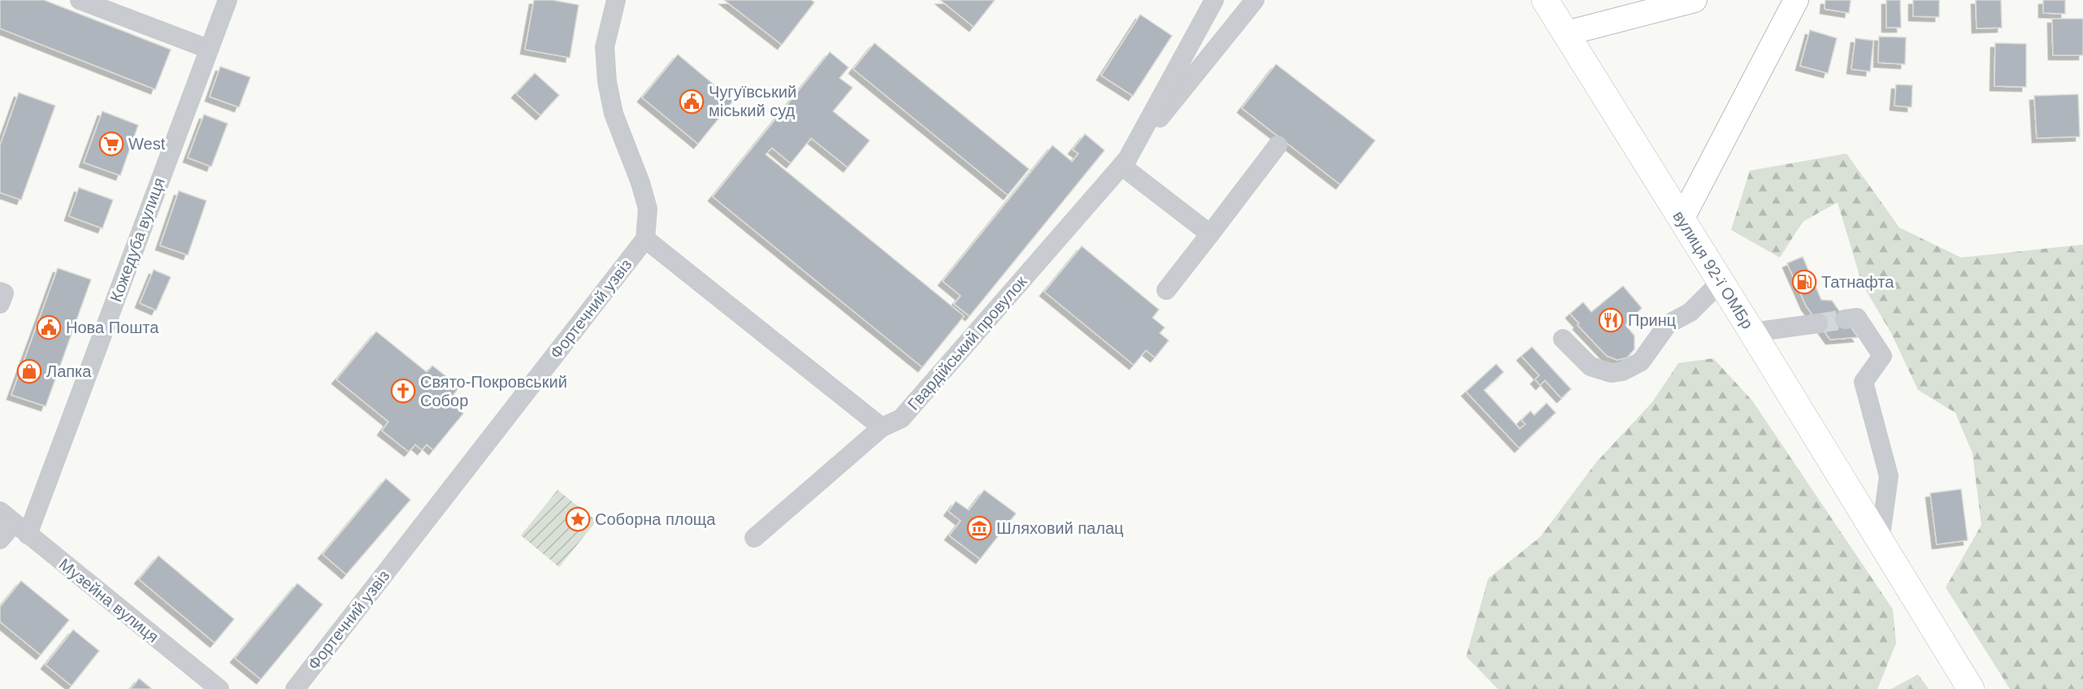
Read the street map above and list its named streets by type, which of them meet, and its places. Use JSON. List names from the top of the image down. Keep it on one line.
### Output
{"streets":{"highway":["вулиця 92-ї ОМБр"],"street":["Кожедуба вулиця","Фортечний узвіз","Гвардійський провулок","Музейна вулиця"]},"crossings":[["Кожедуба вулиця","Музейна вулиця"]],"places":{"public building":["Чугуївський міський суд","Нова Пошта"],"supermarket":["West"],"fuel station":["Татнафта"],"restaurant":["Принц"],"shop":["Лапка"],"church":["Свято-Покровський Собор"],"place":["Соборна площа"],"museum":["Шляховий палац"]}}
